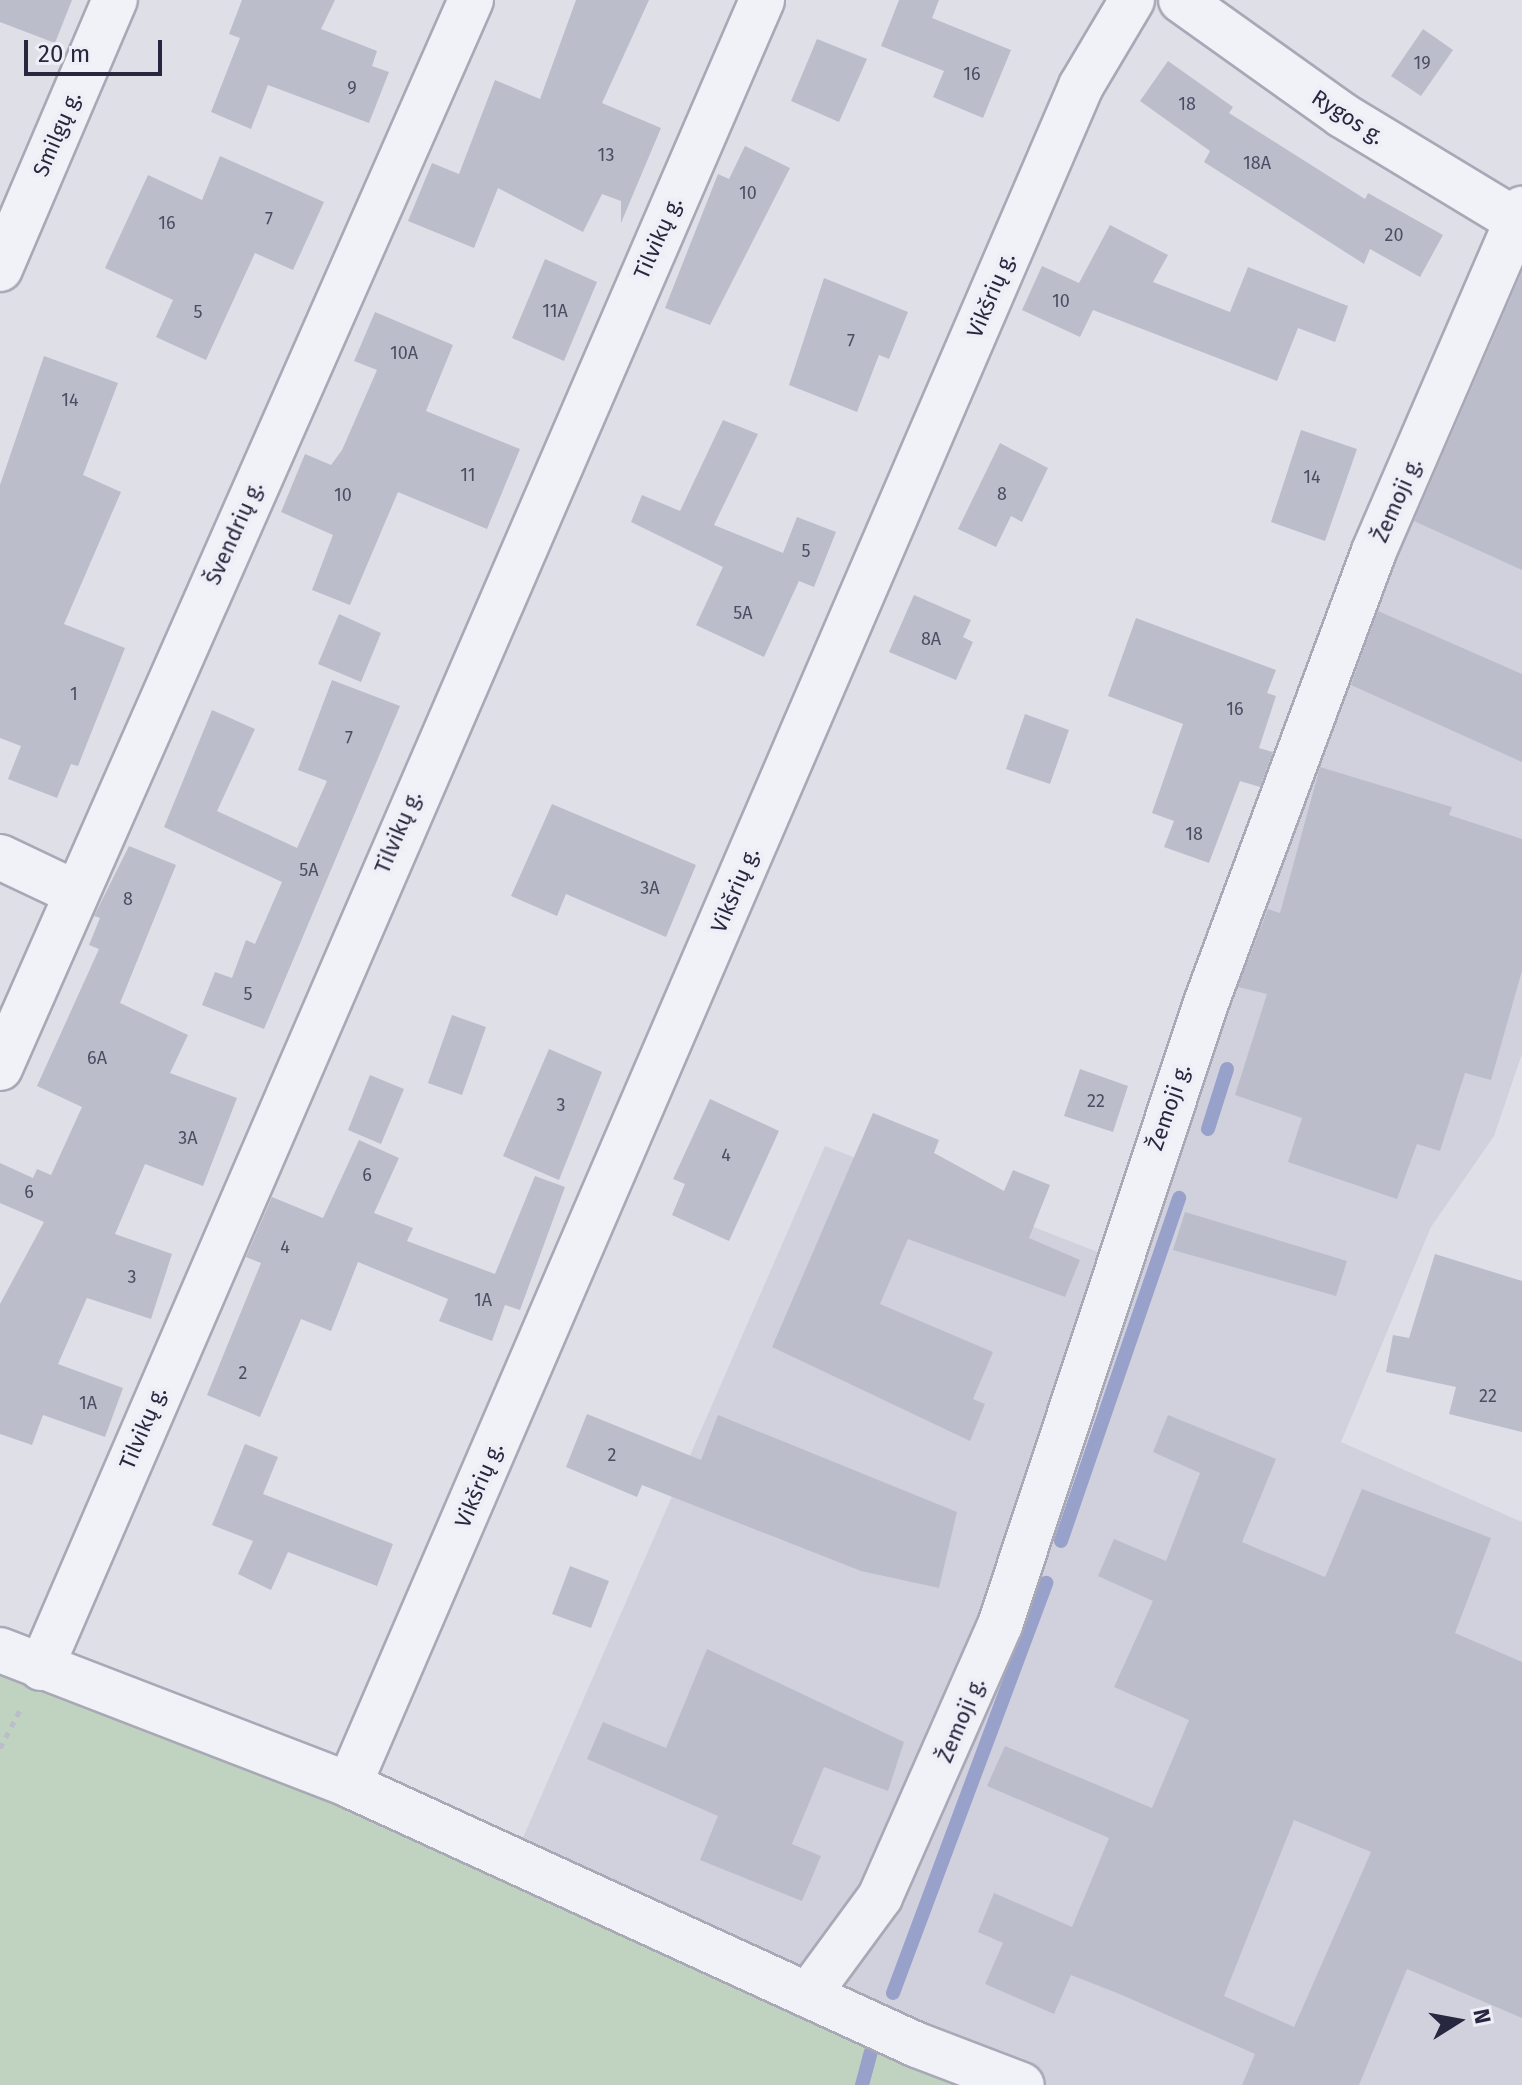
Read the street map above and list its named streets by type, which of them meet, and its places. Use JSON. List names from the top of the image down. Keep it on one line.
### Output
{"streets":{"street":["Rygos g.","Smilgų g.","Tilvikų g.","Vikšrių g.","Žemoji g.","Švendrių g."]},"crossings":[["Rygos g.","Žemoji g."]],"house_numbers":["19","16","9","18","13","18A","10","7","16","20","10","11A","5","7","10A","14","11","14","8","10","5","5A","8A","1","16","7","18","5A","3A","8","5","6A","22","3","3A","4","6","6","4","3","1A","2","22","1A","2"],"scale_bar":"20 m","north":"right"}
